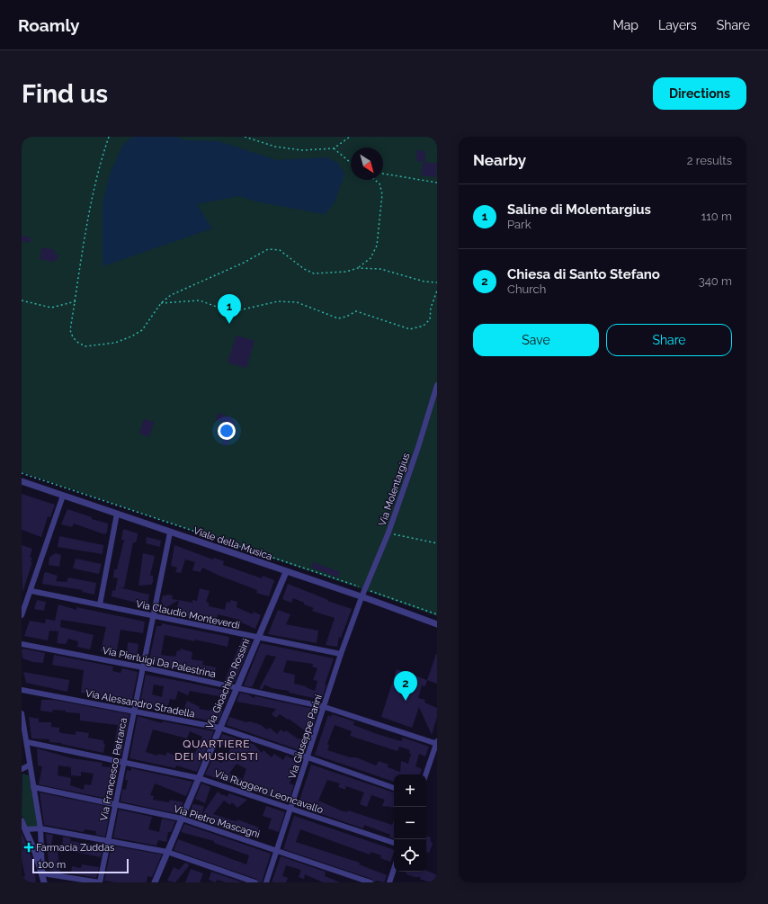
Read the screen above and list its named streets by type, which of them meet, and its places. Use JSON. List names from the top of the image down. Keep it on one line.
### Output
{"streets":{"street":["Via Molentargius","Viale della Musica","Via Claudio Monteverdi","Via Pierluigi Da Palestrina","Via Gioachino Rossini","Via Alessandro Stradella","Via Giuseppe Parini","Via Francesco Petrarca","Via Ruggero Leoncavallo","Via Pietro Mascagni"]},"crossings":[["Via Molentargius","Viale della Musica"],["Via Molentargius","Via Giuseppe Parini"],["Viale della Musica","Via Gioachino Rossini"],["Viale della Musica","Via Giuseppe Parini"],["Viale della Musica","Via Francesco Petrarca"],["Via Claudio Monteverdi","Via Gioachino Rossini"],["Via Claudio Monteverdi","Via Giuseppe Parini"],["Via Claudio Monteverdi","Via Francesco Petrarca"],["Via Pierluigi Da Palestrina","Via Gioachino Rossini"],["Via Pierluigi Da Palestrina","Via Giuseppe Parini"],["Via Pierluigi Da Palestrina","Via Francesco Petrarca"],["Via Gioachino Rossini","Via Alessandro Stradella"],["Via Gioachino Rossini","Via Ruggero Leoncavallo"],["Via Gioachino Rossini","Via Pietro Mascagni"],["Via Alessandro Stradella","Via Giuseppe Parini"],["Via Alessandro Stradella","Via Francesco Petrarca"],["Via Giuseppe Parini","Via Ruggero Leoncavallo"],["Via Giuseppe Parini","Via Pietro Mascagni"],["Via Francesco Petrarca","Via Ruggero Leoncavallo"],["Via Francesco Petrarca","Via Pietro Mascagni"]],"districts":["QUARTIERE DEI MUSICISTI"],"places":{"health":["Farmacia Zuddas"]},"scale_bar":"100 m","north":"bottom right","page":{"header":"Roamly","nav":["Map","Layers","Share"],"buttons":["Directions",["Save","Share"]],"title":"Find us","heading":["Nearby","2 results"],"list":[{"mark":"1","name":"Saline di Molentargius","note":"Park","value":"110 m"},{"mark":"2","name":"Chiesa di Santo Stefano","note":"Church","value":"340 m"}],"pins":["1","2"],"map_buttons":["+","−"],"scale":"100 m"}}
